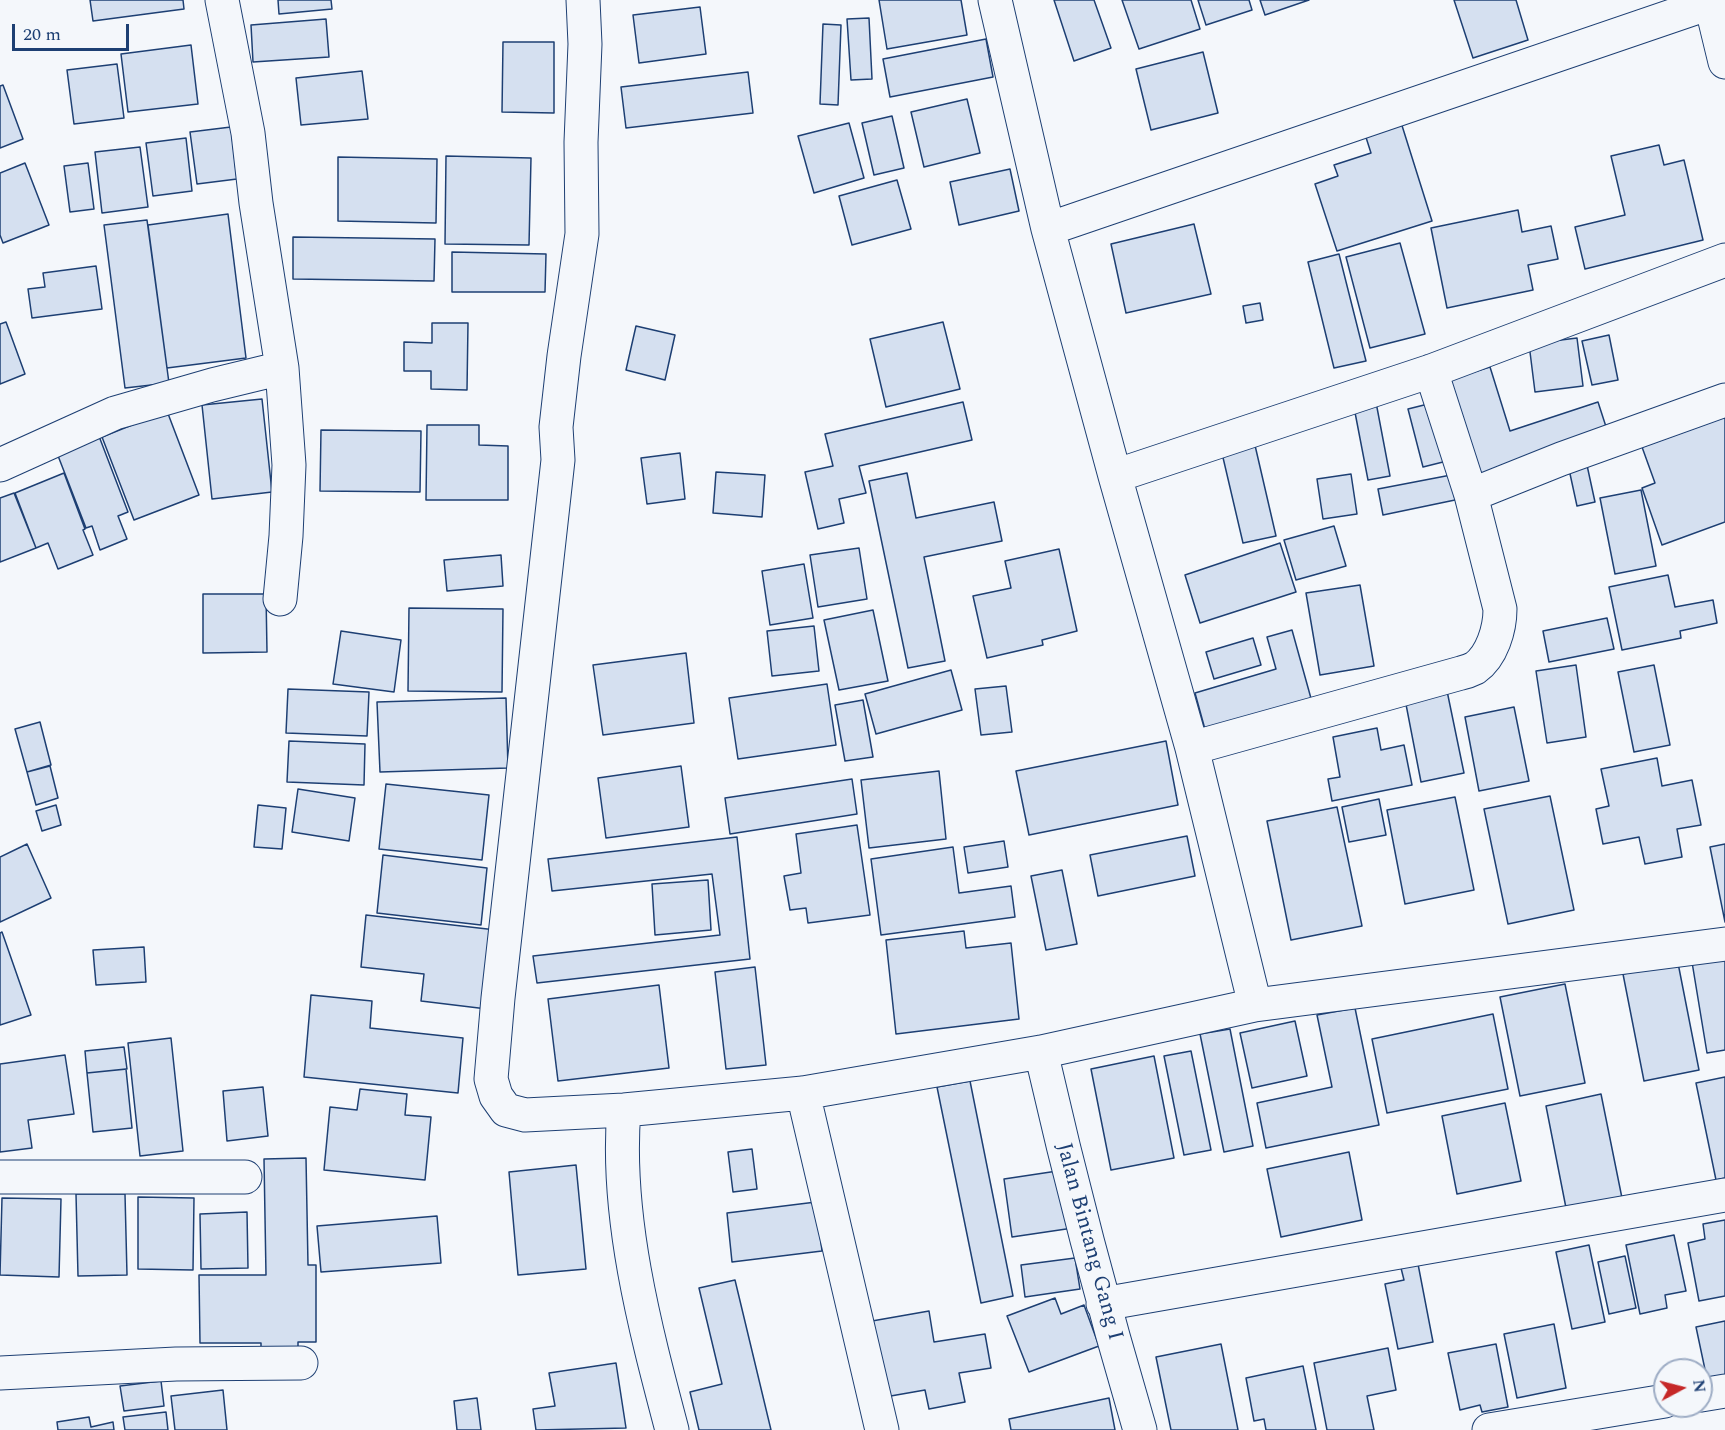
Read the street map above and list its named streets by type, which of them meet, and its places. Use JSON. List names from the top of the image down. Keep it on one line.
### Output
{"streets":{"street":["Jalan Bintang Gang I"]},"scale_bar":"20 m","north":"right"}
